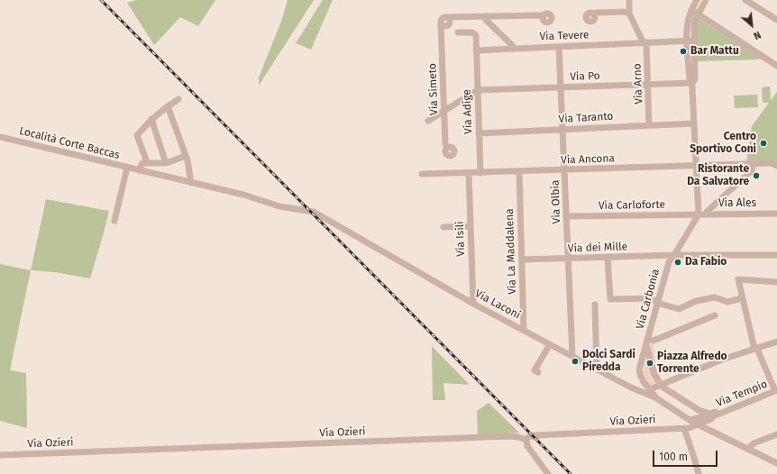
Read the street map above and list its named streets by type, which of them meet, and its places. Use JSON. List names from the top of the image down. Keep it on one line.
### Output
{"streets":{"street":["Via Tevere","Via Po","Via Arno","Via Simeto","Via Adige","Via Taranto","Località Corte Baccas","Via Ancona","Via Olbia","Via Ales","Via Carloforte","Via Isili","Via dei Mille","Via La Maddalena","Via Carbonia","Via Laconi","Via Tempio","Via Ozieri"]},"crossings":[["Via Tevere","Via Arno"],["Via Tevere","Via Adige"],["Via Tevere","Via Olbia"],["Via Po","Via Arno"],["Via Po","Via Adige"],["Via Po","Via Olbia"],["Via Arno","Via Taranto"],["Via Adige","Via Taranto"],["Via Adige","Via Ancona"],["Via Taranto","Via Olbia"],["Località Corte Baccas","Via Laconi"],["Via Ancona","Via Olbia"],["Via Ancona","Via Isili"],["Via Ancona","Via La Maddalena"],["Via Olbia","Via Carloforte"],["Via Olbia","Via dei Mille"],["Via Olbia","Via Laconi"],["Via Ales","Via Carloforte"],["Via Ales","Via Carbonia"],["Via Carloforte","Via Carbonia"],["Via Isili","Via Laconi"],["Via dei Mille","Via La Maddalena"],["Via dei Mille","Via Carbonia"],["Via La Maddalena","Via Laconi"],["Via Carbonia","Via Laconi"],["Via Laconi","Via Tempio"],["Via Laconi","Via Ozieri"],["Via Tempio","Via Ozieri"]],"places":["Bar Mattu","Centro Sportivo Coni","Ristorante Da Salvatore","Da Fabio","Dolci Sardi Piredda","Piazza Alfredo Torrente"],"scale_bar":"100 m","north":"bottom right"}
